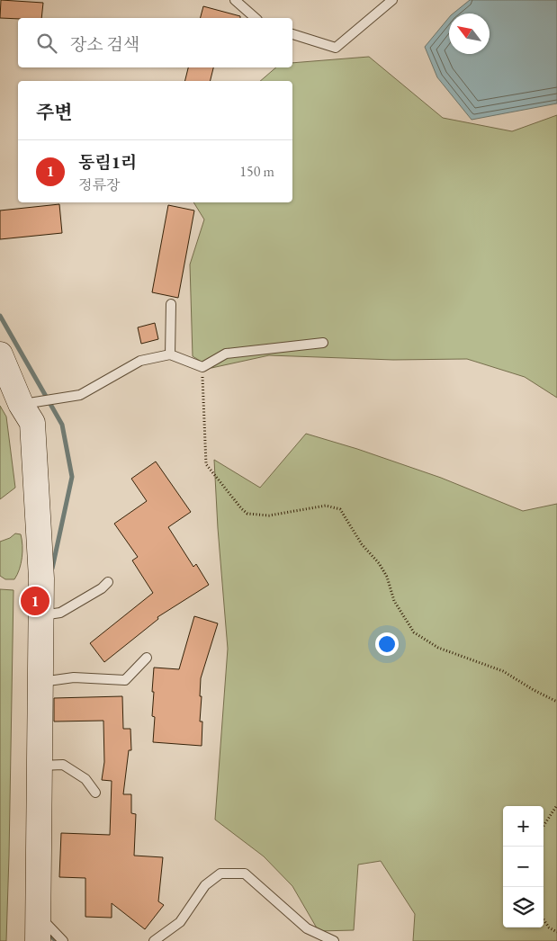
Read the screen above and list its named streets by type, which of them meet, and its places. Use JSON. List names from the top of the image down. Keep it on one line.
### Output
{"north":"top left","page":{"search":"장소 검색","heading":"주변","list":[{"mark":"1","name":"동림1리","note":"정류장","value":"150 m"}],"pins":"1","map_buttons":["+","−"]}}
